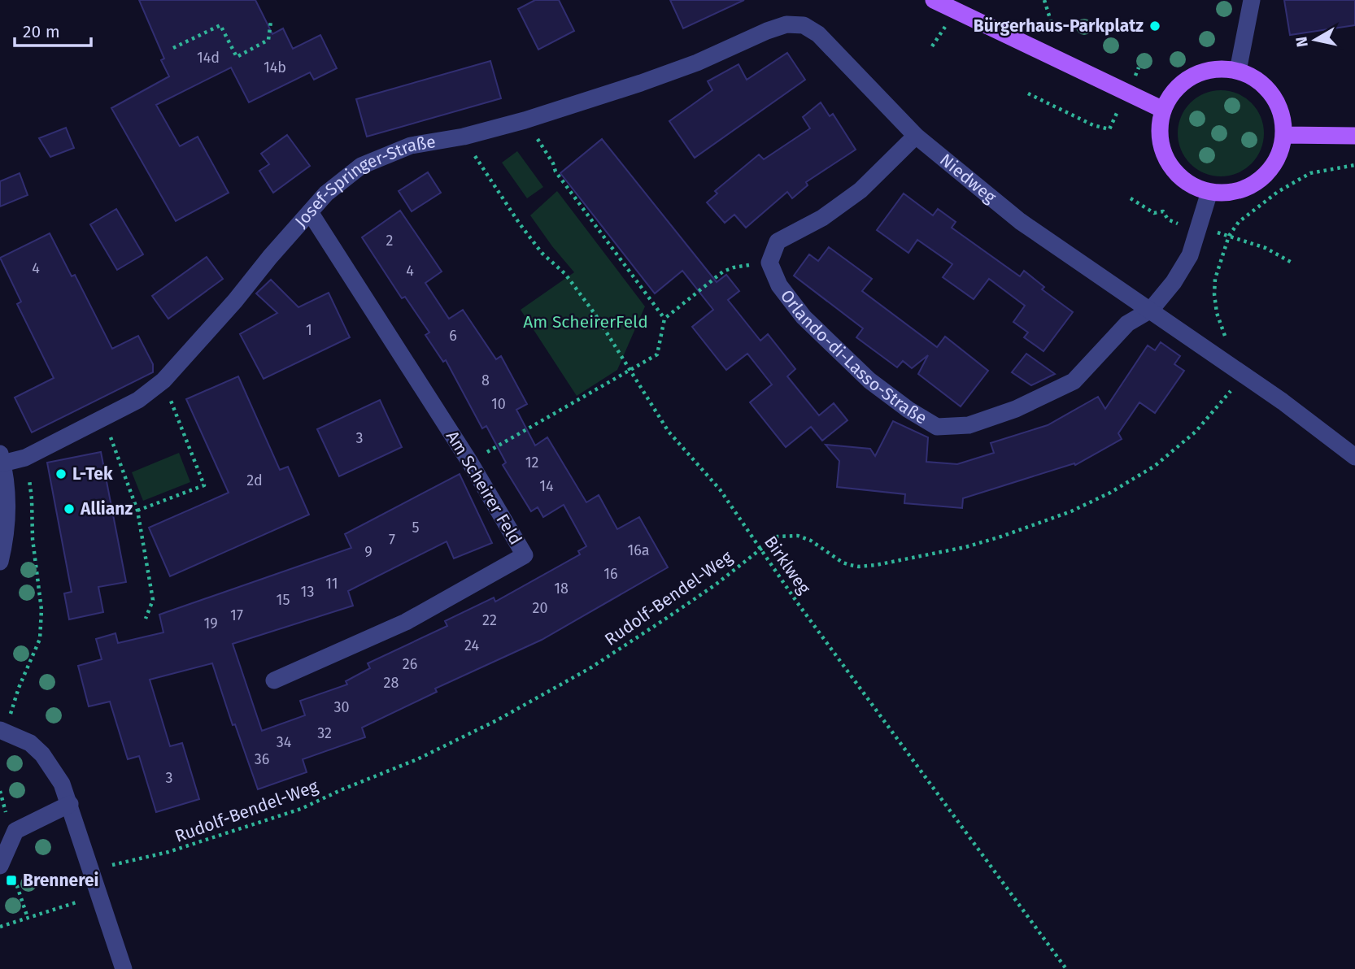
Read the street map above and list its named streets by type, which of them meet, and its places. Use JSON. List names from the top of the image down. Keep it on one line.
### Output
{"streets":{"street":["Niedweg","Josef-Springer-Straße","Orlando-di-Lasso-Straße","Am Scheirer Feld"],"path":["Birklweg","Rudolf-Bendel-Weg"]},"crossings":[["Niedweg","Josef-Springer-Straße"],["Niedweg","Orlando-di-Lasso-Straße"],["Niedweg","Rudolf-Bendel-Weg"],["Josef-Springer-Straße","Am Scheirer Feld"],["Birklweg","Rudolf-Bendel-Weg"]],"parks":["Am ScheirerFeld"],"places":{"other":["Bürgerhaus-Parkplatz","L-Tek","Allianz"],"transit":["Brennerei"]},"house_numbers":["14d","14b","2","4","4","1","6","8","10","3","12","2d","14","5","7","16a","9","16","11","18","13","15","20","17","22","19","24","26","28","30","32","34","36","3"],"scale_bar":"20 m","north":"left"}
